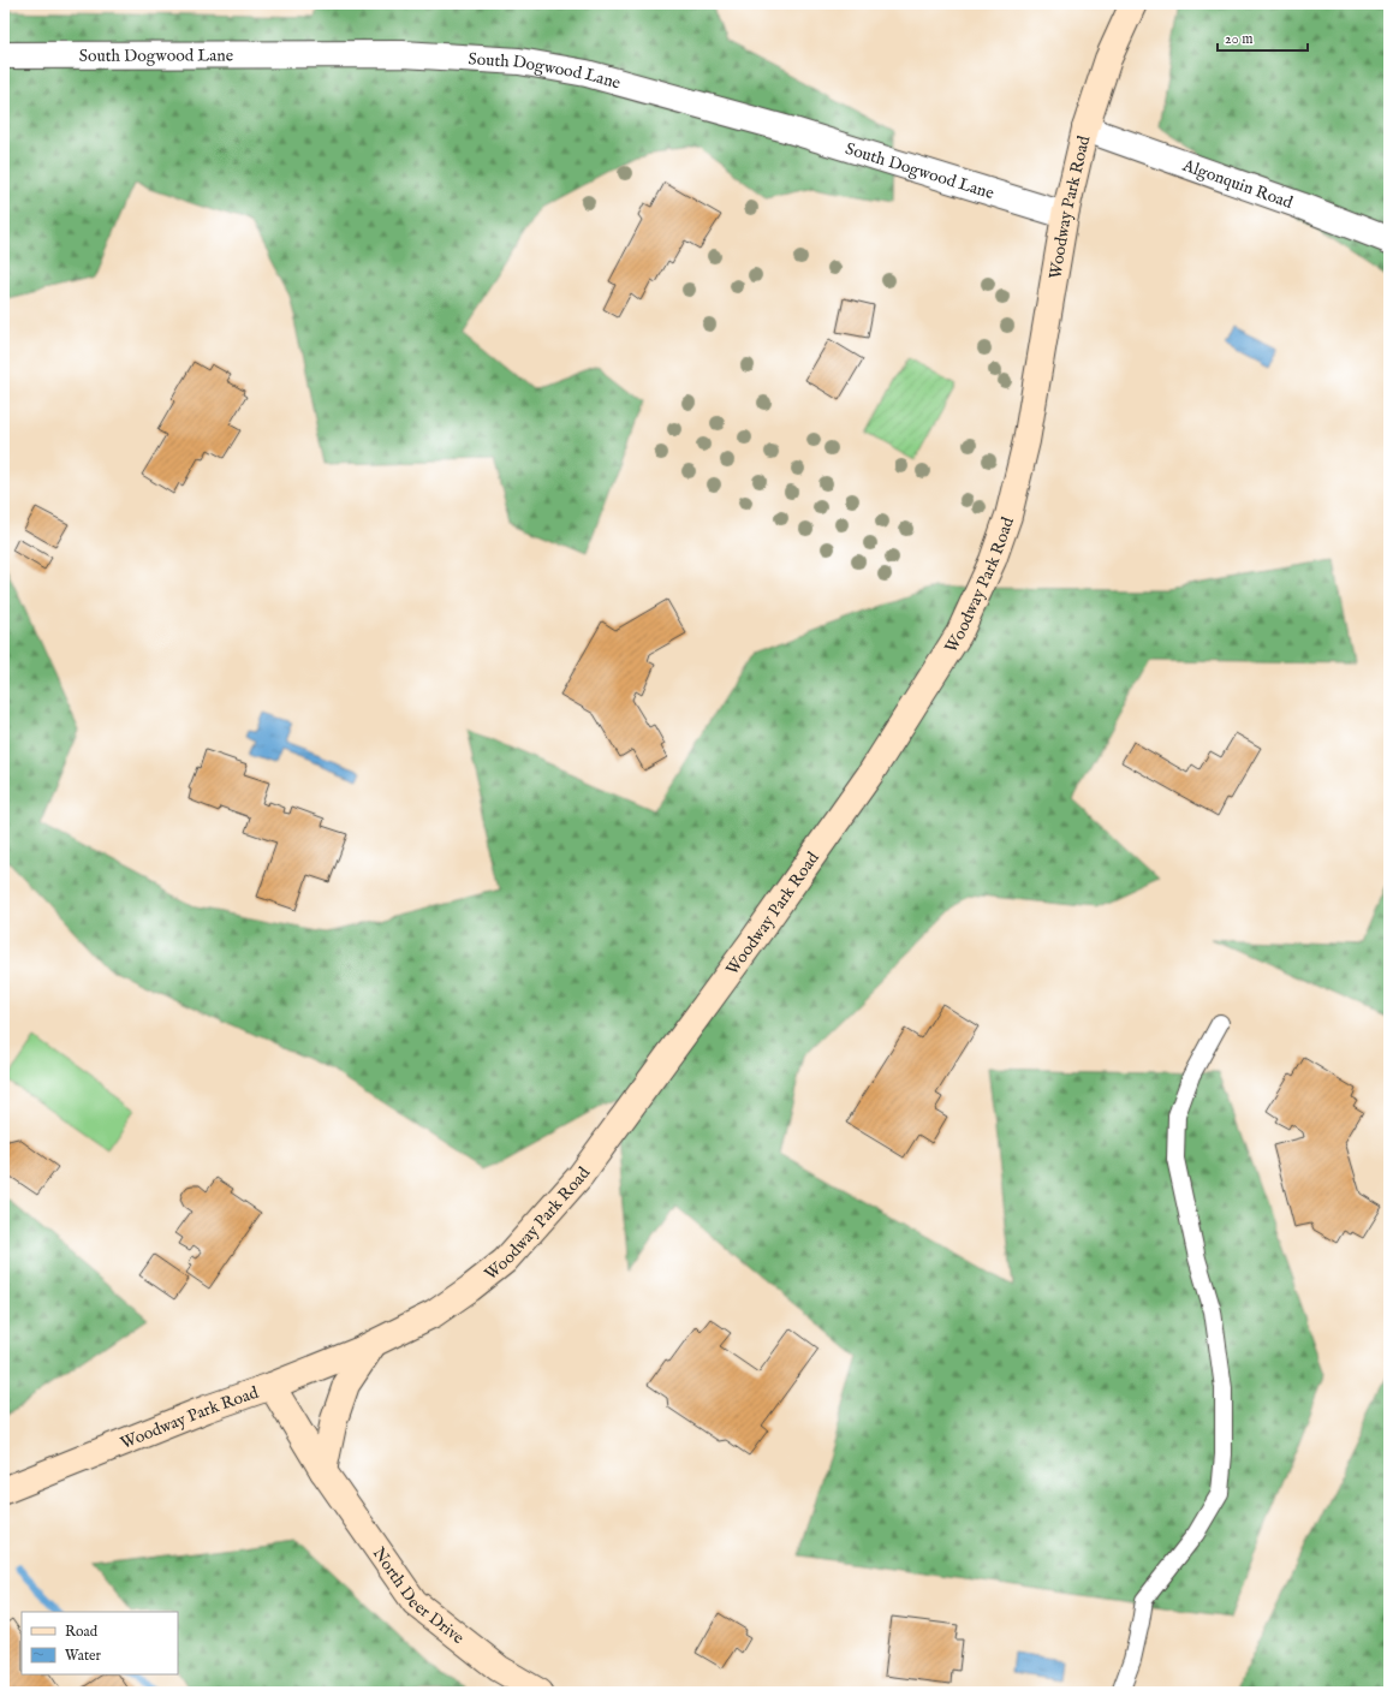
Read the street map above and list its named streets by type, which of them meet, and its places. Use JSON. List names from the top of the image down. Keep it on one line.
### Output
{"streets":{"street":["South Dogwood Lane","Algonquin Road","Woodway Park Road","North Deer Drive"]},"crossings":[["South Dogwood Lane","Woodway Park Road"],["Algonquin Road","Woodway Park Road"],["Woodway Park Road","North Deer Drive"]],"legend":["Road","Water"],"scale_bar":"20 m"}
